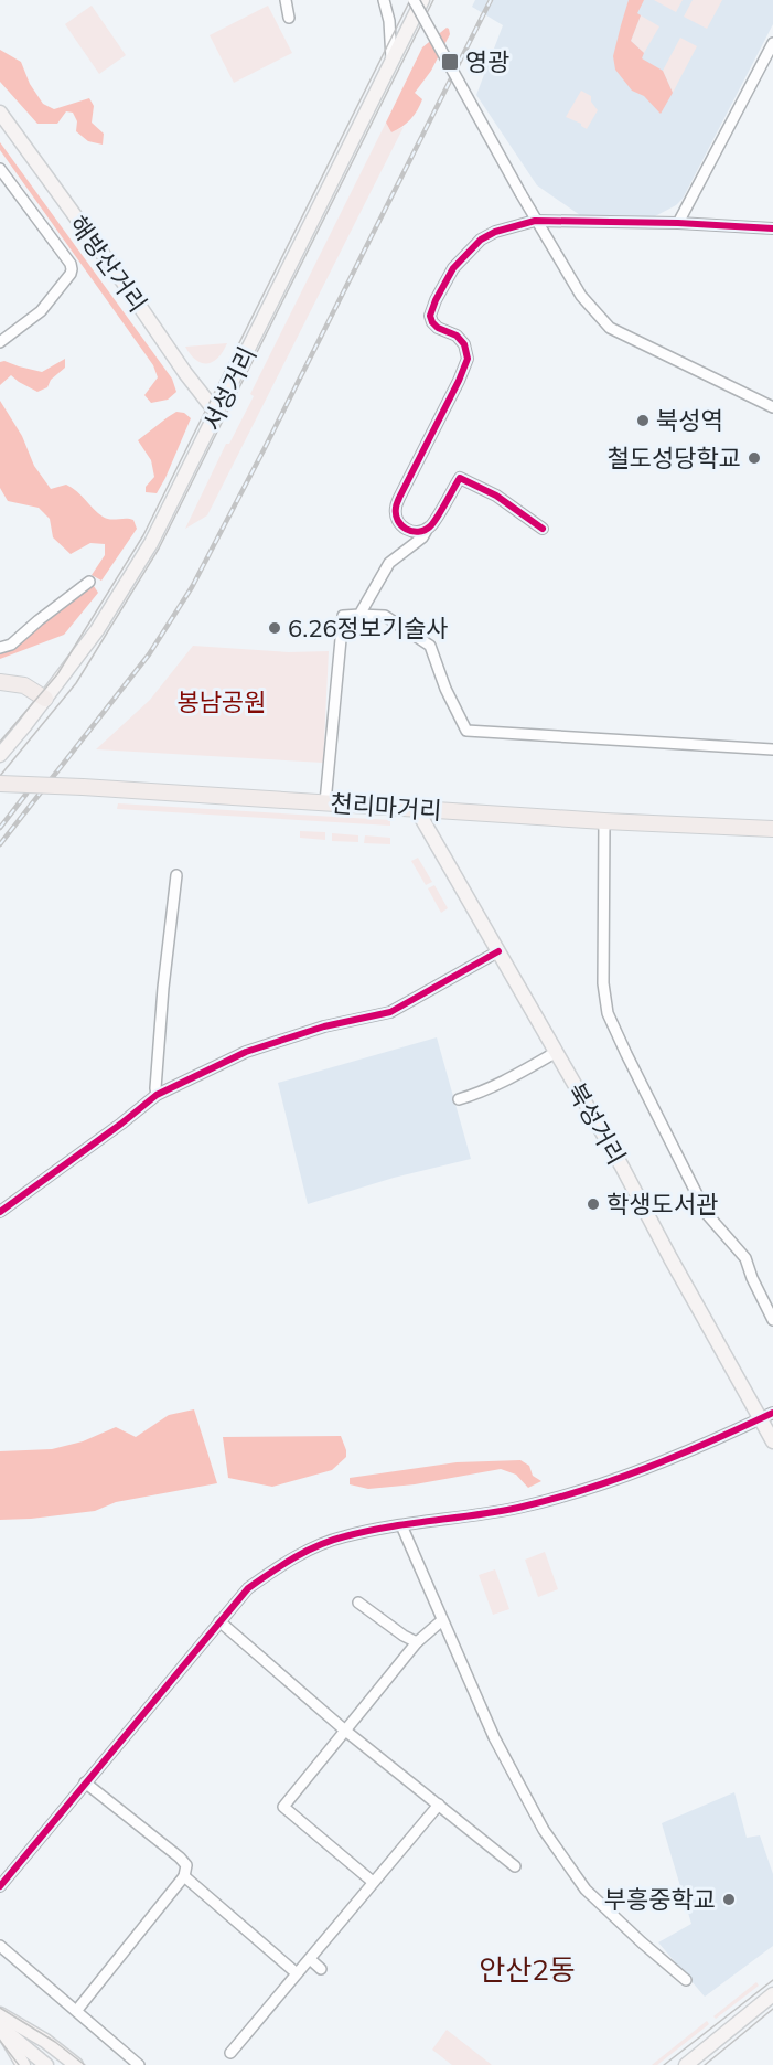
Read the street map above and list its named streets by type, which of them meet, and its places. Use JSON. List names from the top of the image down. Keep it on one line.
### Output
{"streets":{"highway":["천리마거리"],"main road":["해방산거리","서성거리","북성거리"]},"crossings":[["해방산거리","서성거리"],["천리마거리","북성거리"]],"districts":["안산2동"],"parks":["봉남공원"],"places":{"transit":["영광"],"other":["북성역","철도성당학교","6.26정보기술사","학생도서관","부흥중학교"]}}
